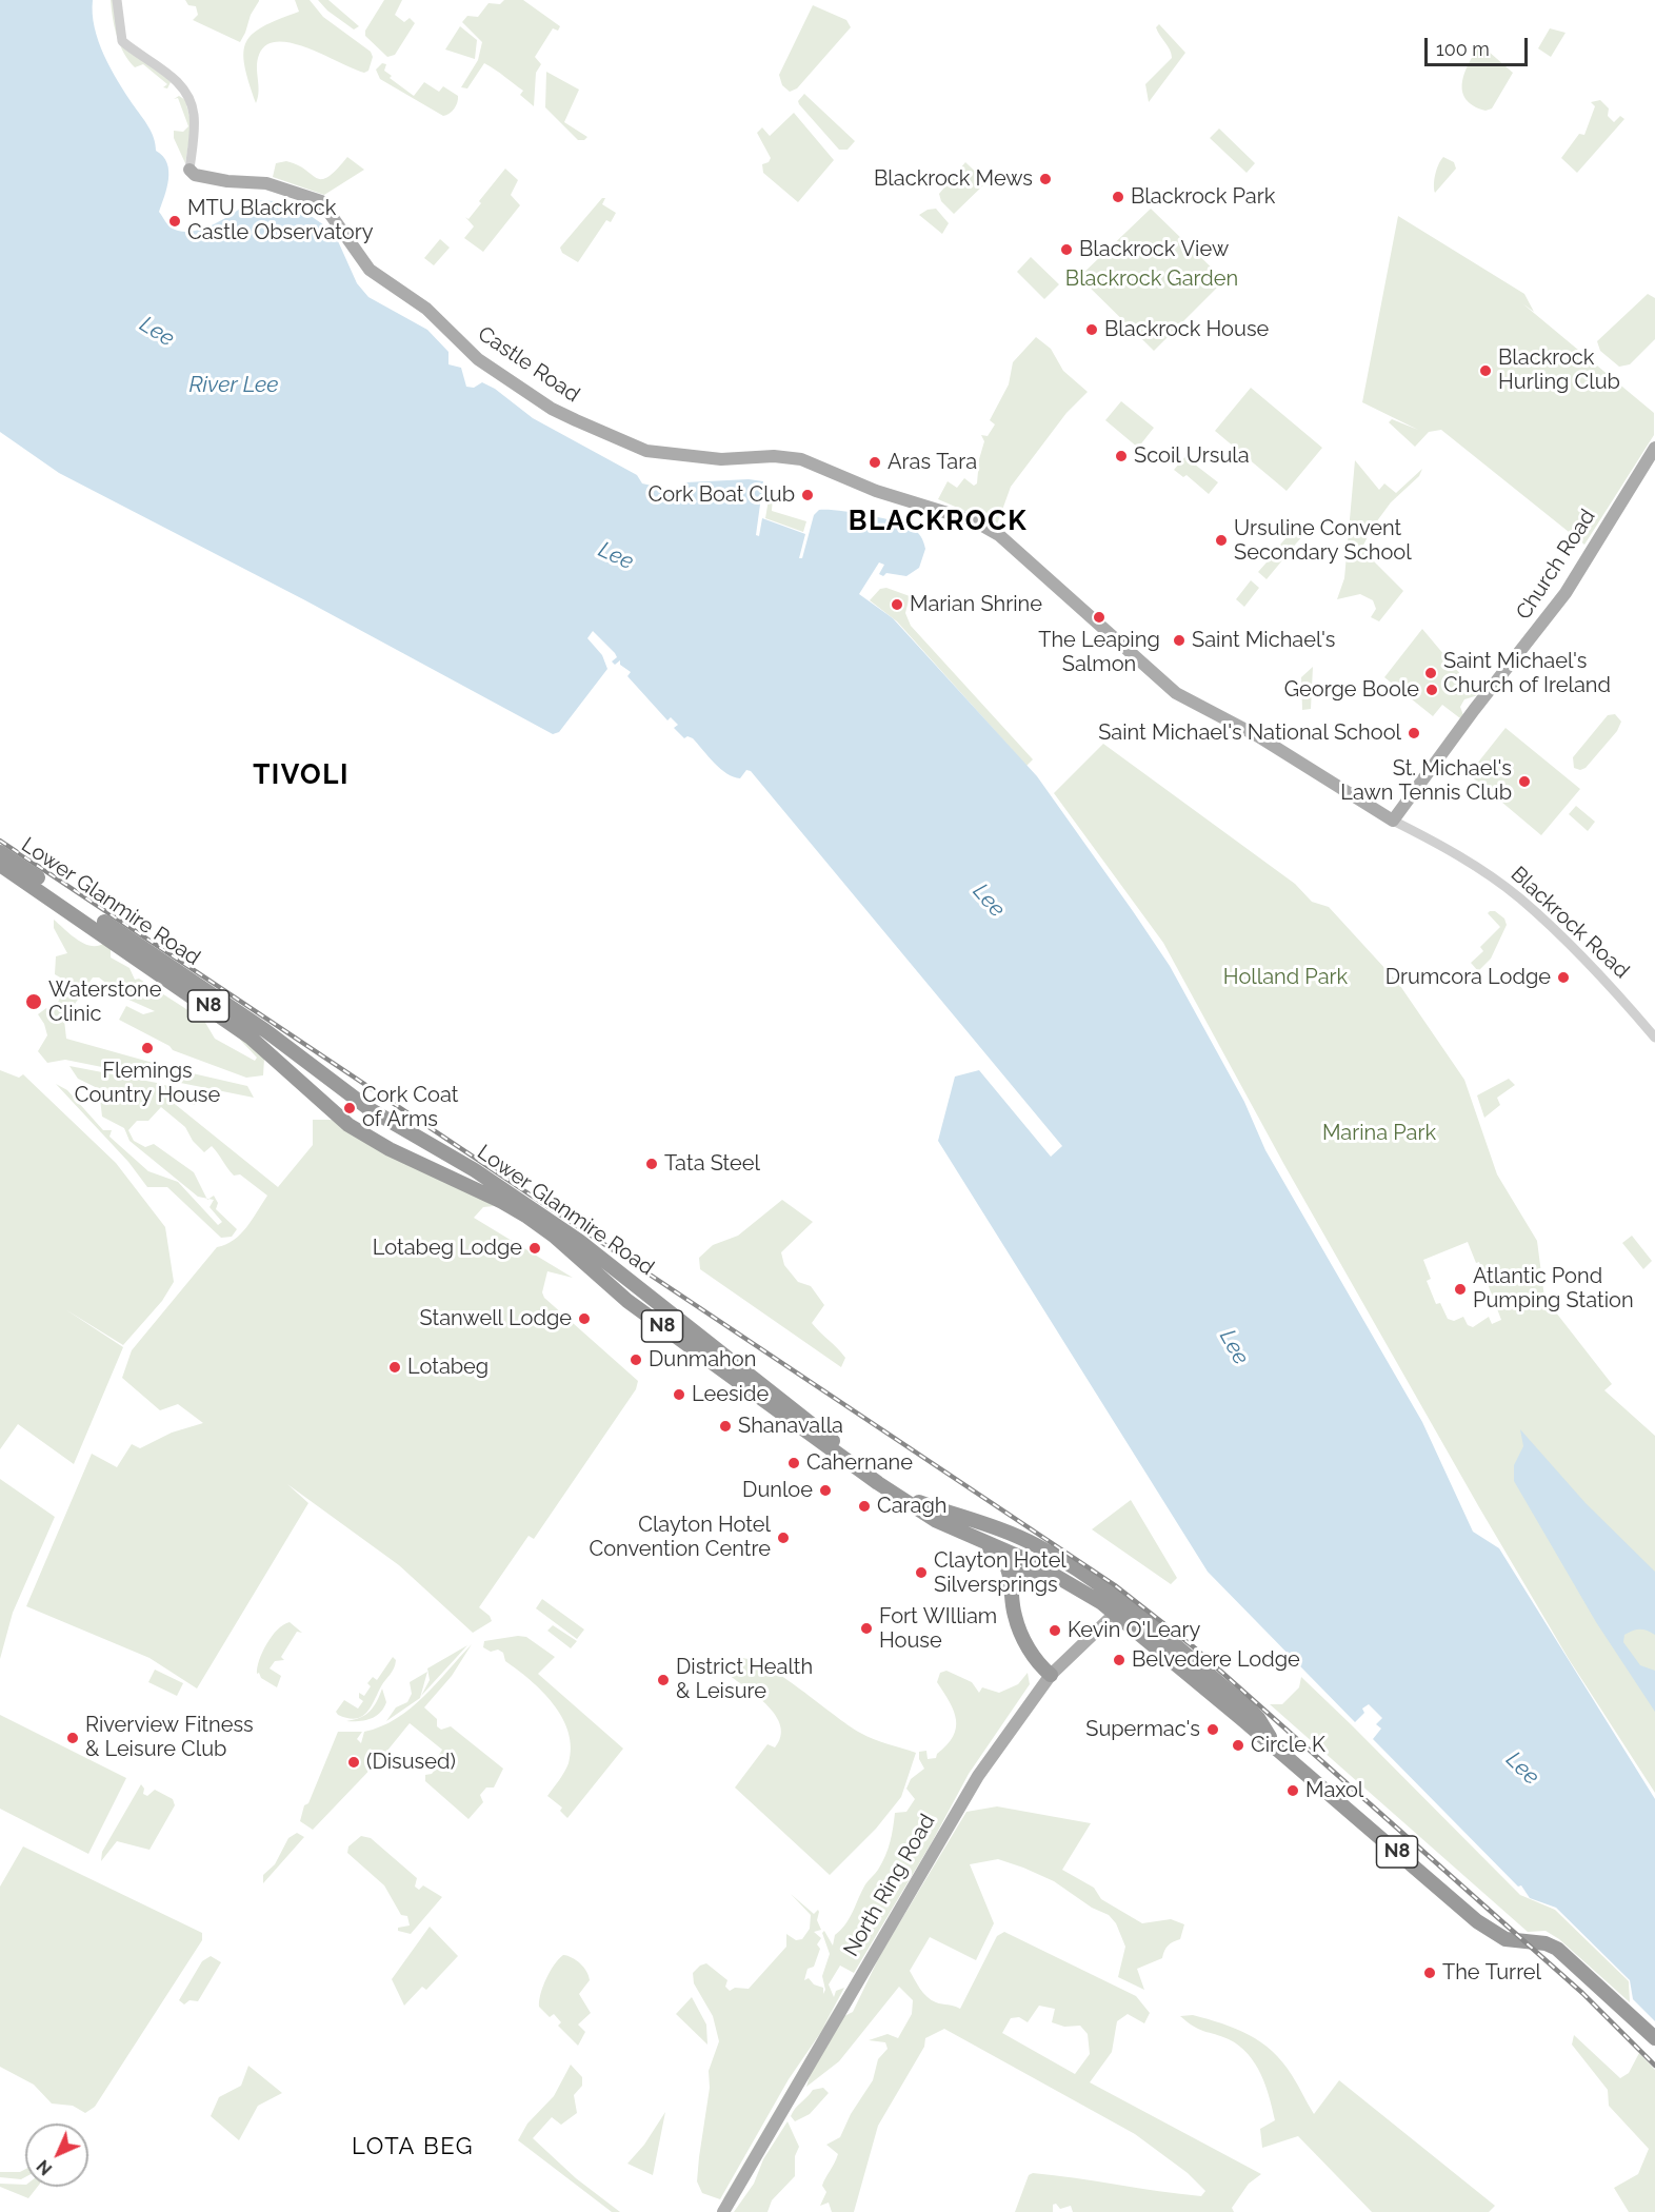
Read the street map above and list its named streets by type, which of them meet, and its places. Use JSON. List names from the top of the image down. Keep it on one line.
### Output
{"streets":{"highway":["Lower Glanmire Road","N8"],"main road":["Castle Road","Church Road","Blackrock Road","North Ring Road"]},"crossings":[["Castle Road","Blackrock Road"],["Church Road","Blackrock Road"],["Lower Glanmire Road","N8"],["N8","North Ring Road"]],"districts":["BLACKROCK","TIVOLI","LOTA BEG"],"water":["Lee","River Lee"],"parks":["Blackrock Garden","Holland Park","Marina Park"],"places":["Blackrock Mews","Blackrock Park","MTU Blackrock Castle Observatory","Blackrock View","Blackrock House","Blackrock Hurling Club","Scoil Ursula","Aras Tara","Cork Boat Club","Ursuline Convent Secondary School","Marian Shrine","The Leaping Salmon","Saint Michael's","Saint Michael's Church of Ireland","George Boole","Saint Michael's National School","St. Michael's Lawn Tennis Club","Drumcora Lodge","Waterstone Clinic","Flemings Country House","Cork Coat of Arms","Tata Steel","Lotabeg Lodge","Atlantic Pond Pumping Station","Stanwell Lodge","Dunmahon","Lotabeg","Leeside","Shanavalla","Cahernane","Dunloe","Caragh","Clayton Hotel Convention Centre","Clayton Hotel Silversprings","Fort WIlliam House","Kevin O'Leary","Belvedere Lodge","District Health & Leisure","Supermac's","Riverview Fitness & Leisure Club","Circle K","(Disused)","Maxol","The Turrel"],"scale_bar":"100 m","north":"bottom left"}
